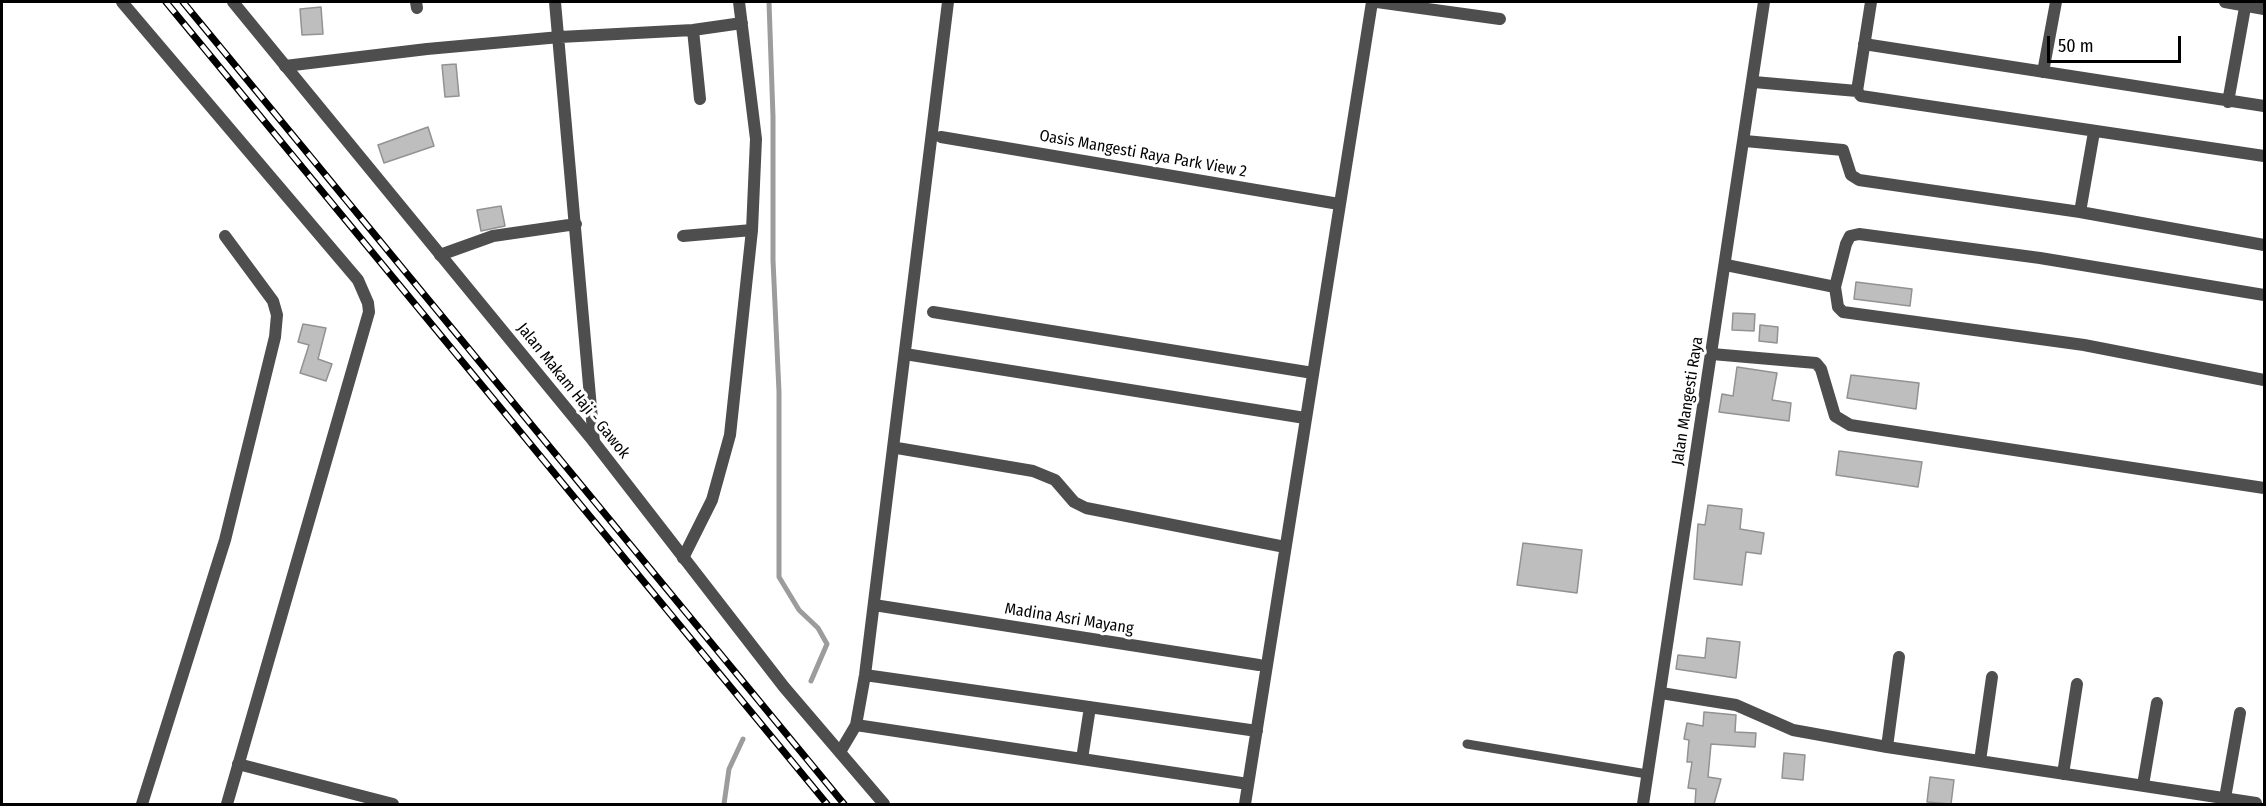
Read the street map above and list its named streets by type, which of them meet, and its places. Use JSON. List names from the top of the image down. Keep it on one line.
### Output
{"streets":{"street":["Oasis Mangesti Raya Park View 2","Jalan Makam Haji - Gawok","Jalan Mangesti Raya","Madina Asri Mayang"]},"scale_bar":"50 m"}
